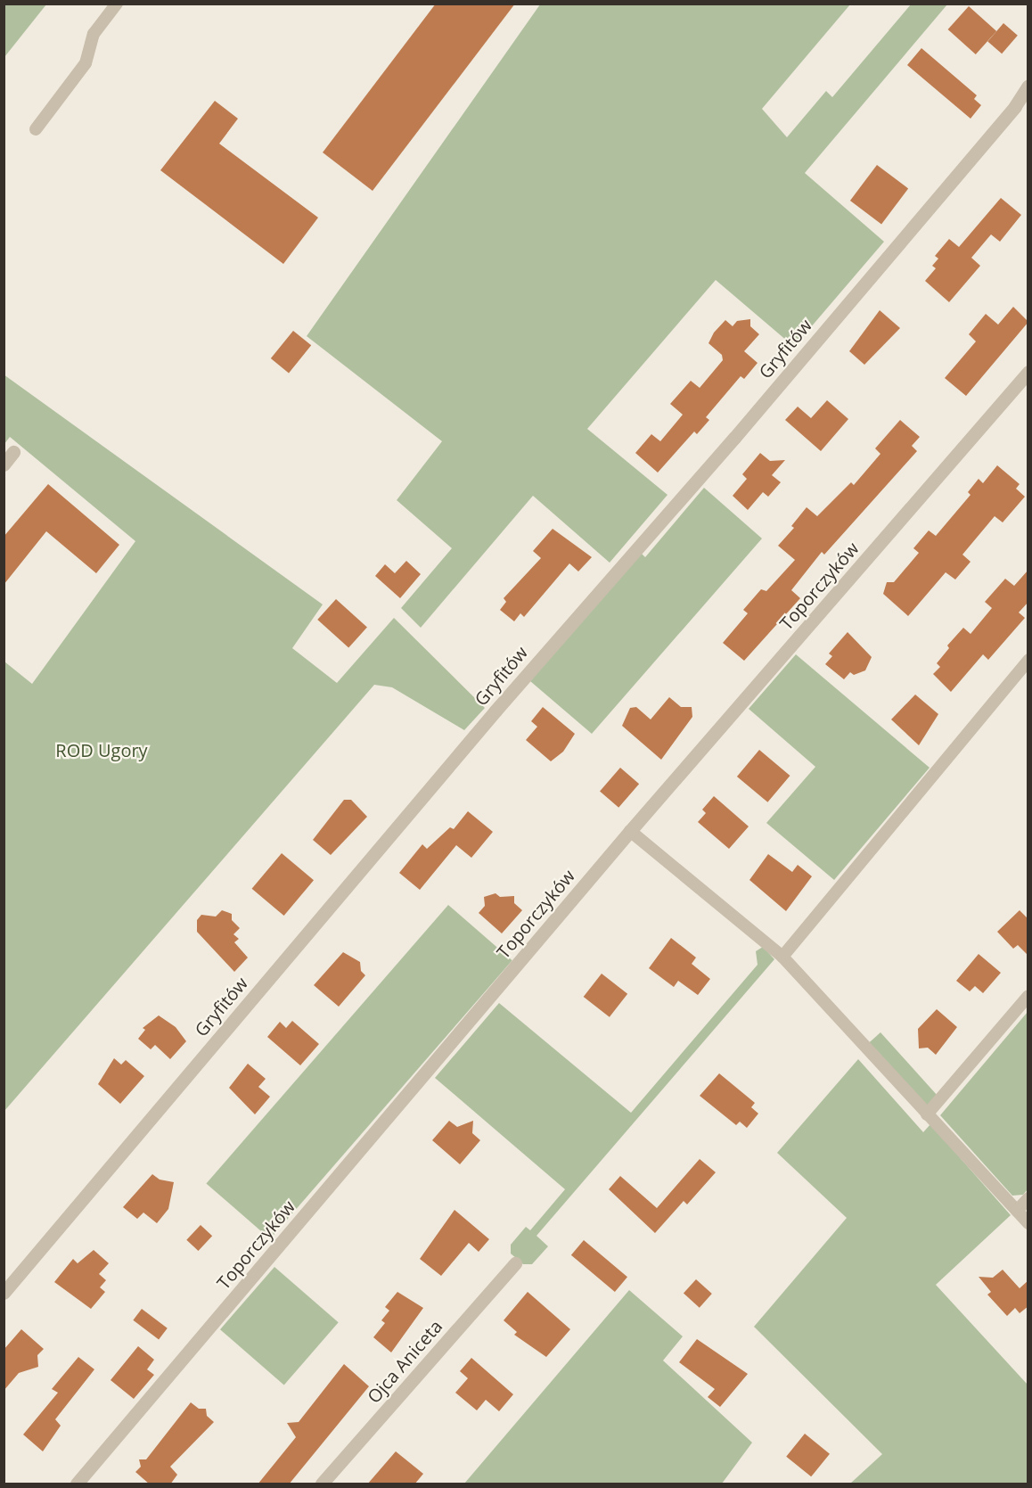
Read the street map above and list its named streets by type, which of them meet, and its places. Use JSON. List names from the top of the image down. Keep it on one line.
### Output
{"streets":{"street":["Gryfitów","Toporczyków","Ojca Aniceta"]},"parks":["ROD Ugory"]}
